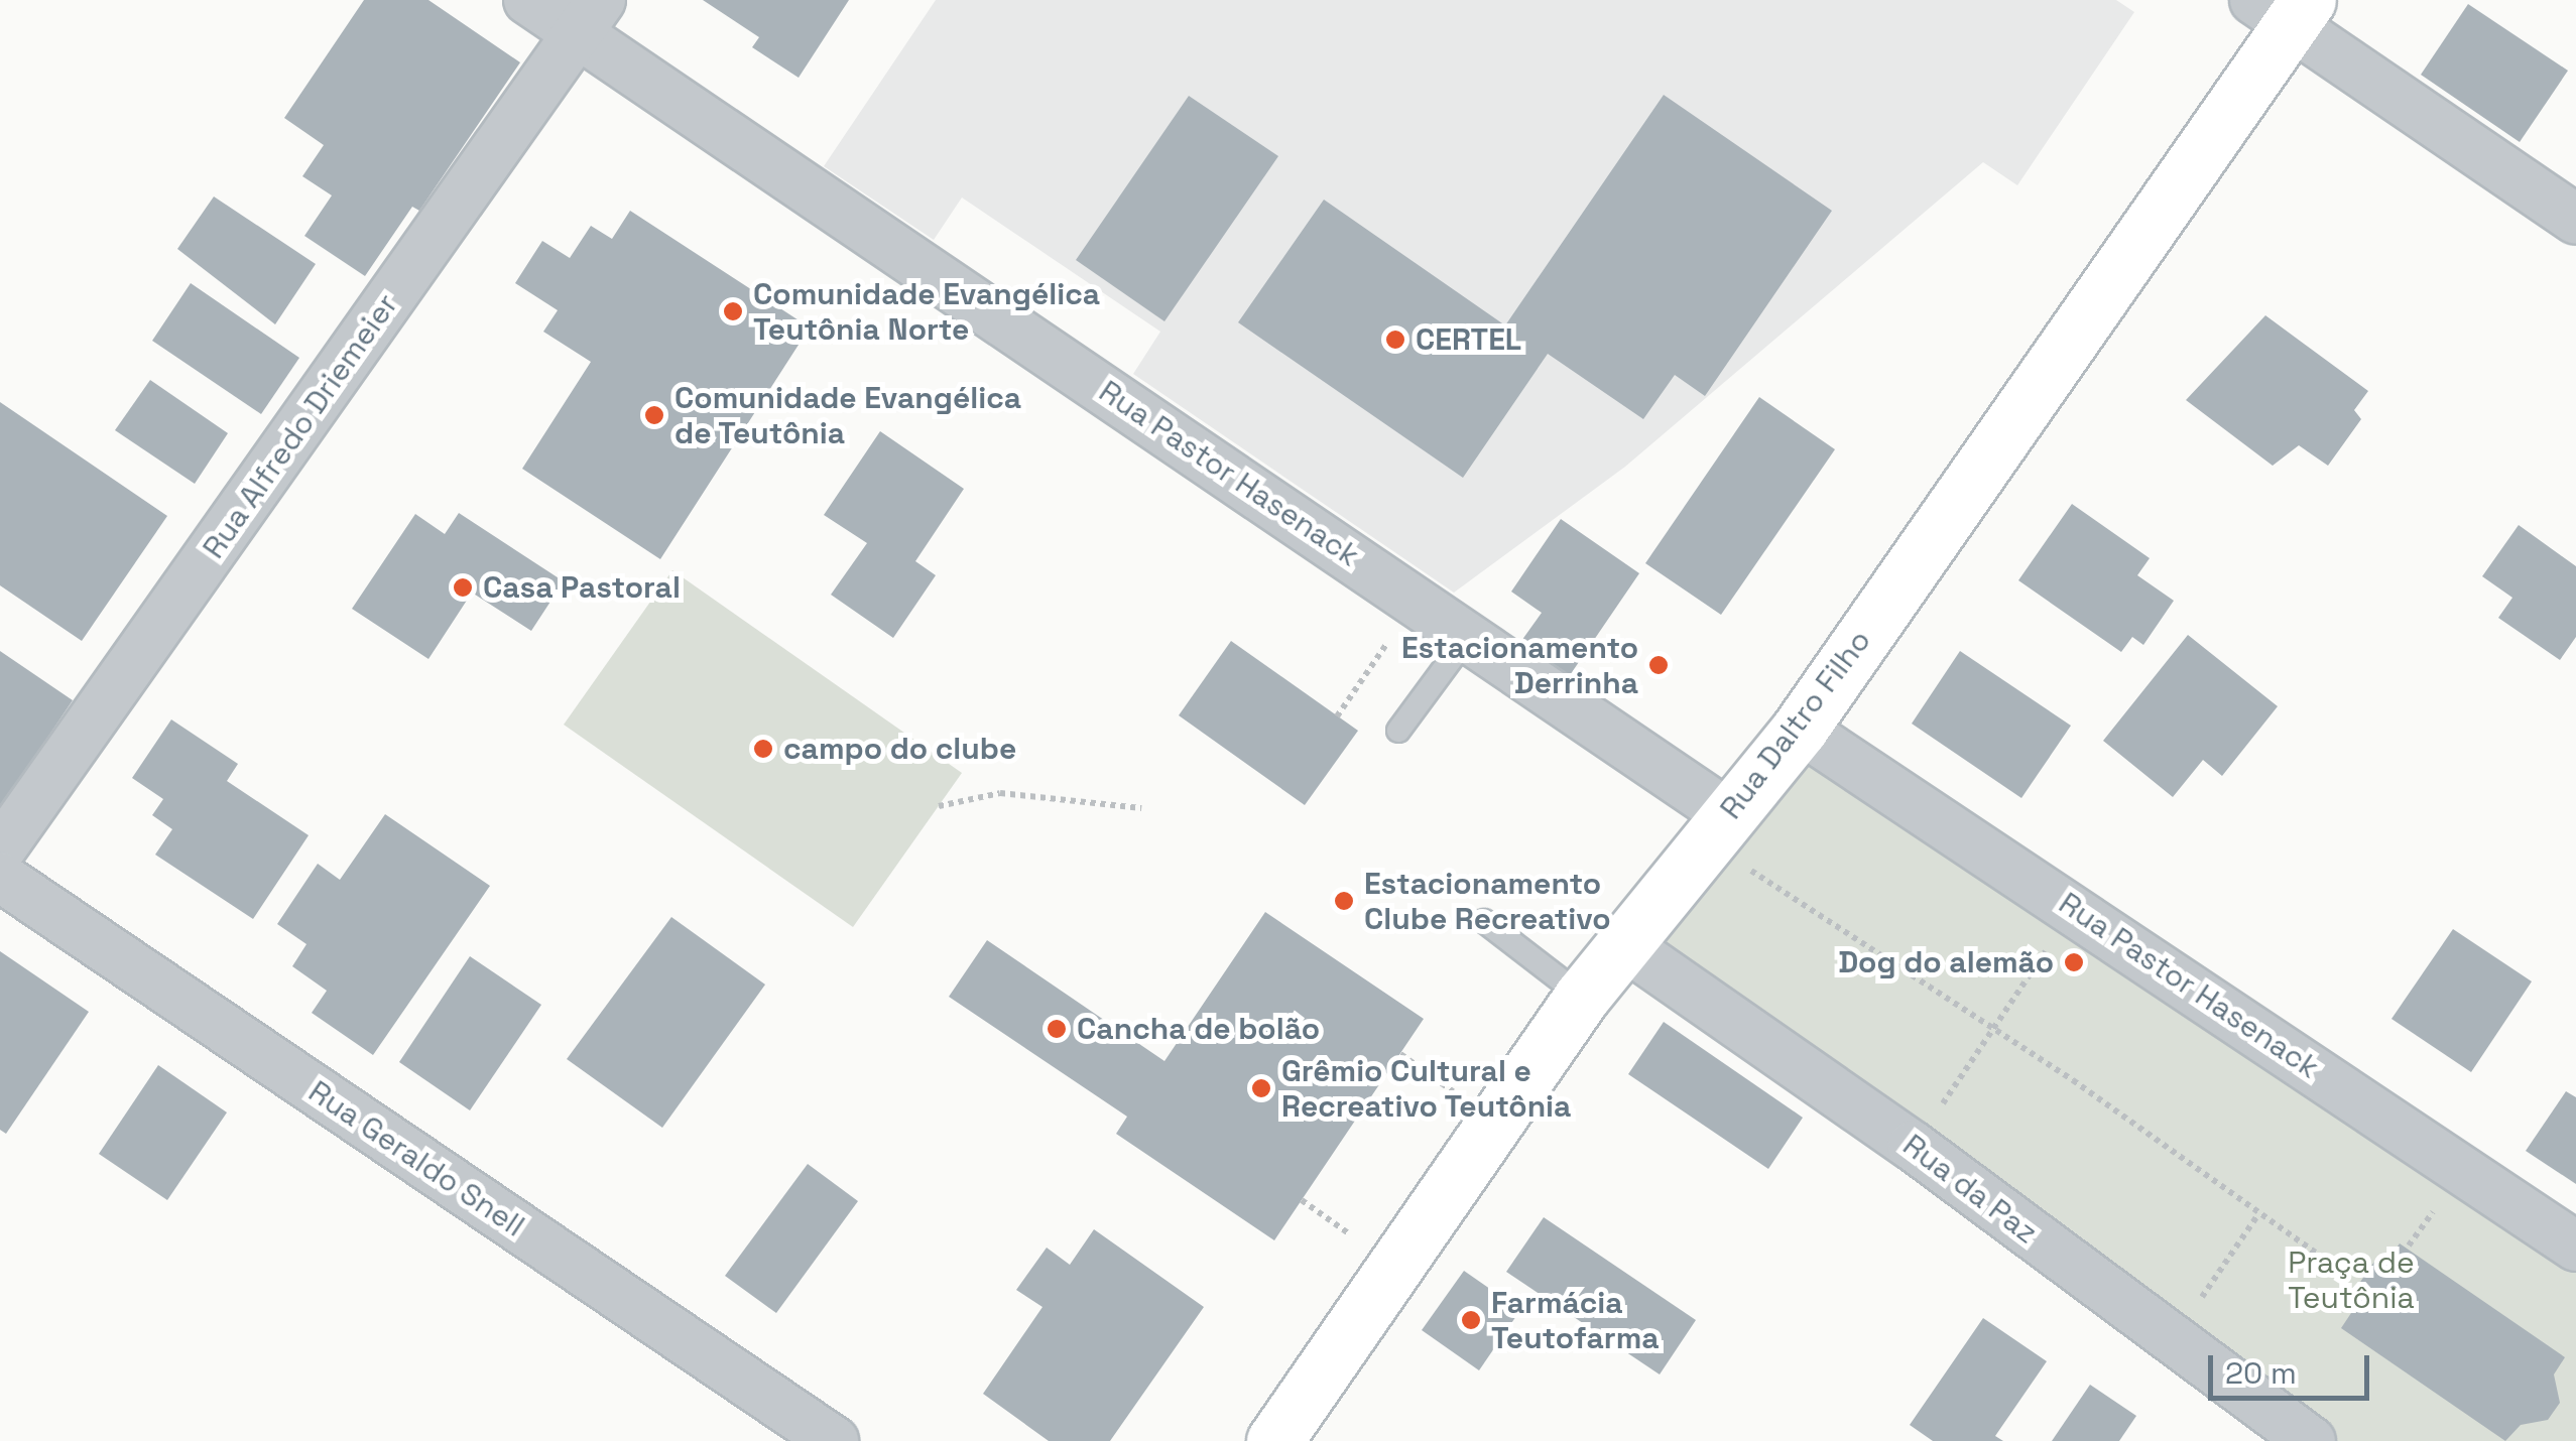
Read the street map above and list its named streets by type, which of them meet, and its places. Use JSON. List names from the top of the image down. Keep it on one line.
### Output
{"streets":{"main road":["Rua Daltro Filho"],"street":["Rua Alfredo Driemeier","Rua Pastor Hasenack","Rua Geraldo Snell","Rua da Paz"]},"crossings":[["Rua Alfredo Driemeier","Rua Pastor Hasenack"],["Rua Pastor Hasenack","Rua Daltro Filho"],["Rua Daltro Filho","Rua da Paz"]],"parks":["Praça de Teutônia"],"places":["Comunidade Evangélica Teutônia Norte","CERTEL","Comunidade Evangélica de Teutônia","Casa Pastoral","Estacionamento Derrinha","campo do clube","Estacionamento Clube Recreativo","Dog do alemão","Cancha de bolão","Grêmio Cultural e Recreativo Teutônia","Farmácia Teutofarma"],"scale_bar":"20 m"}
